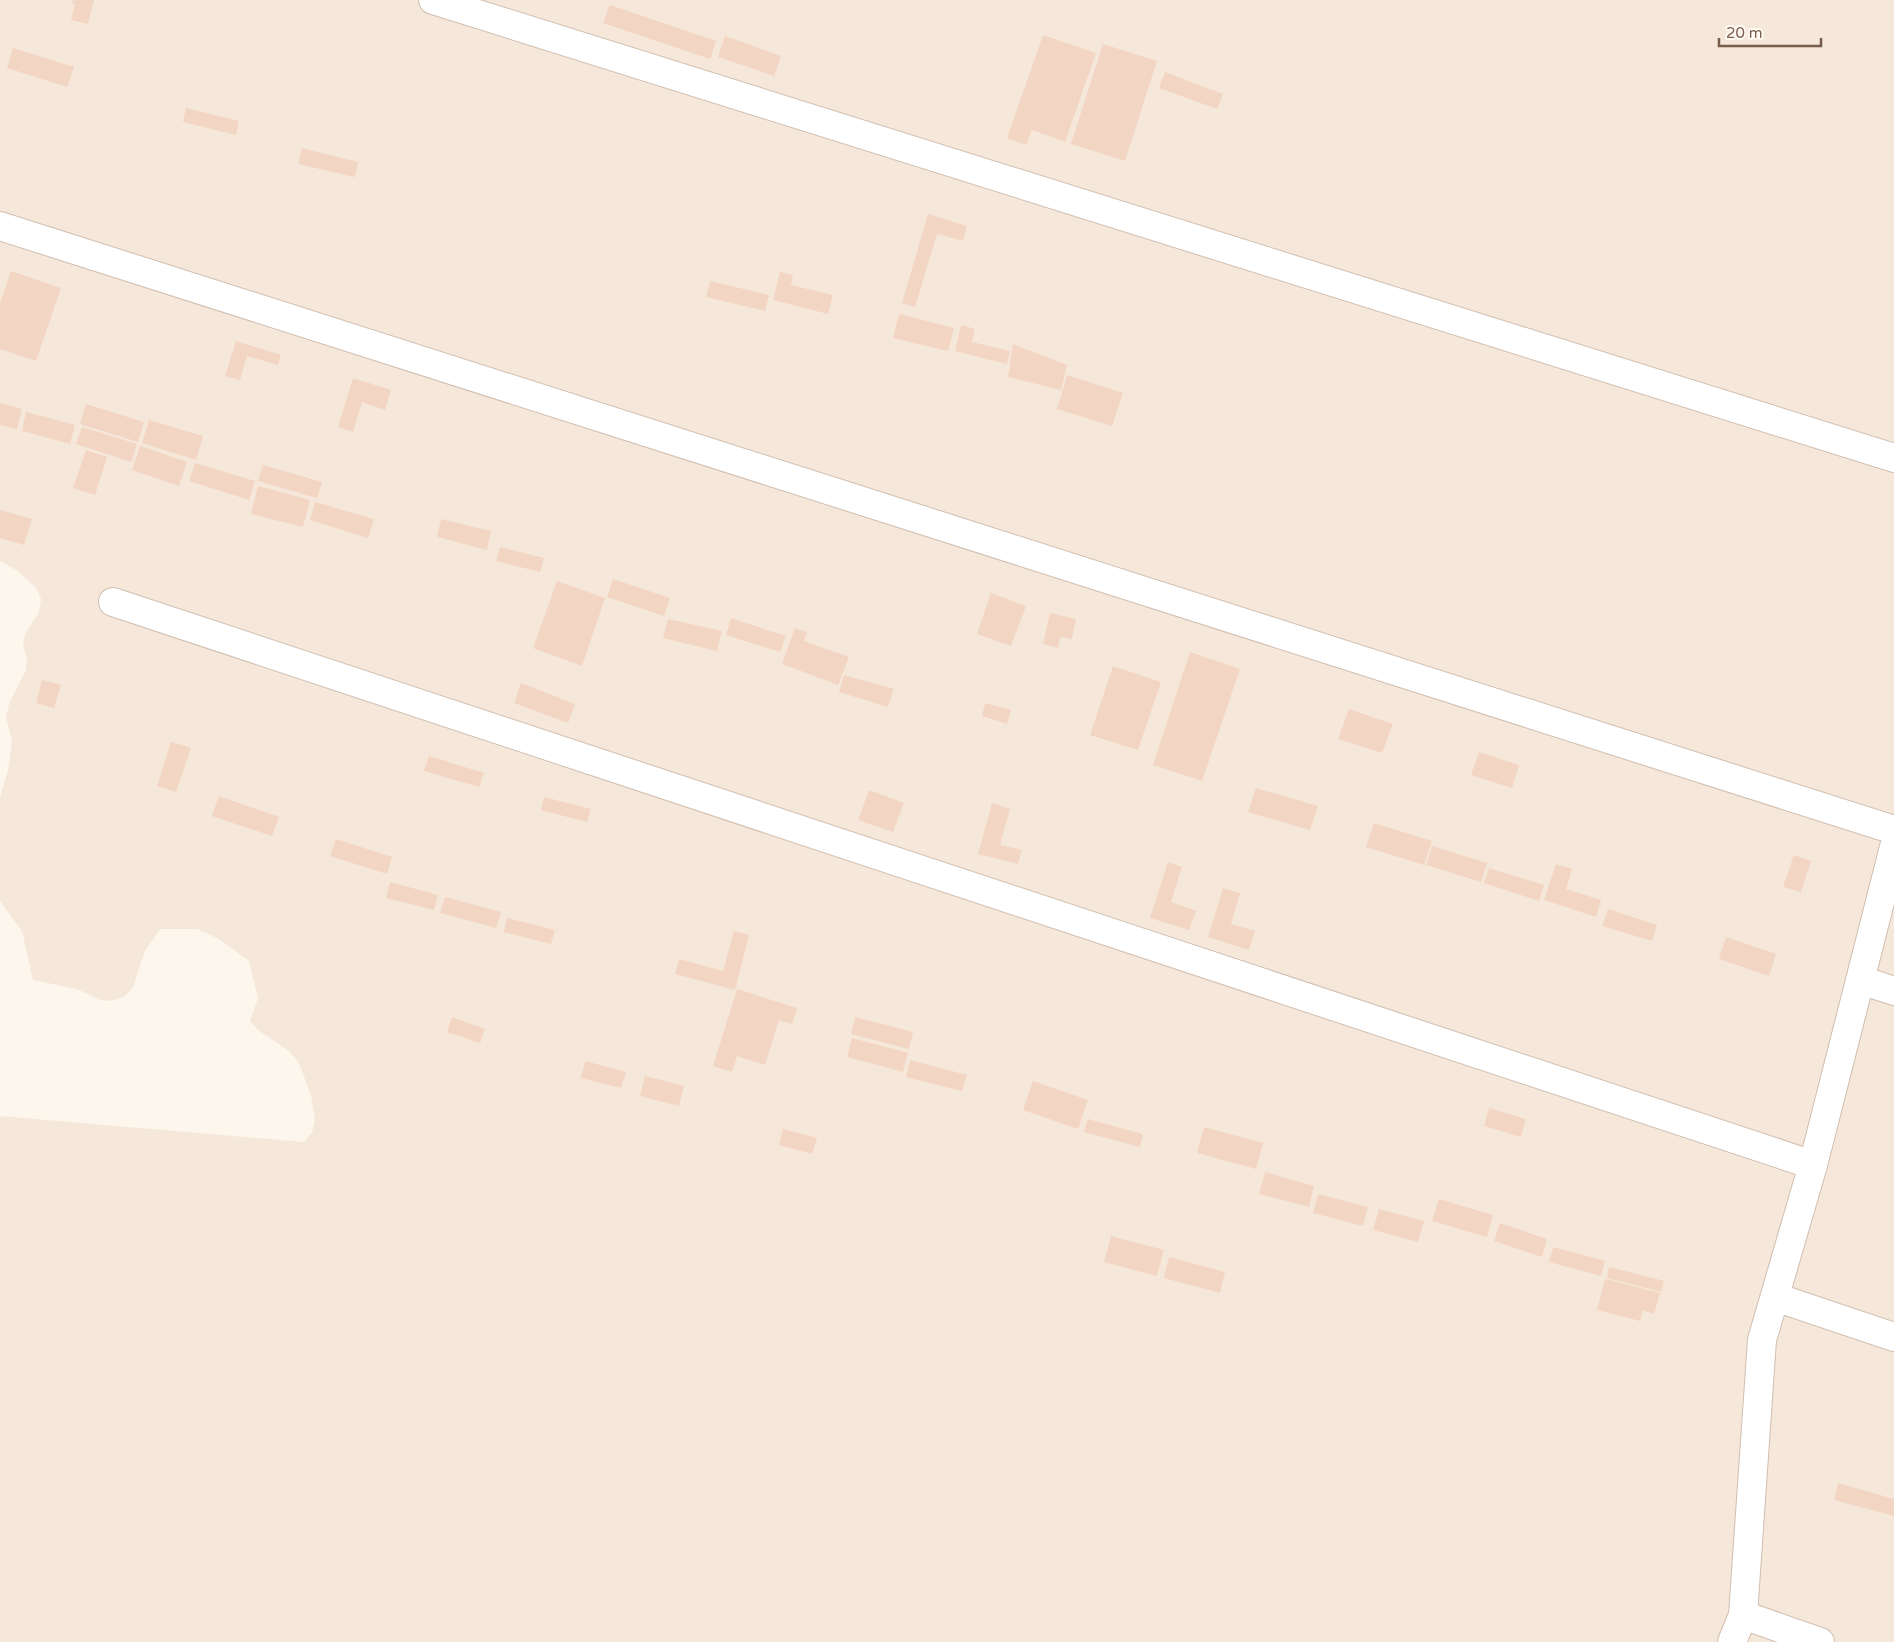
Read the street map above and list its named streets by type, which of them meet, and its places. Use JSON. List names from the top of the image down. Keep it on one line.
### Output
{"scale_bar":"20 m"}
